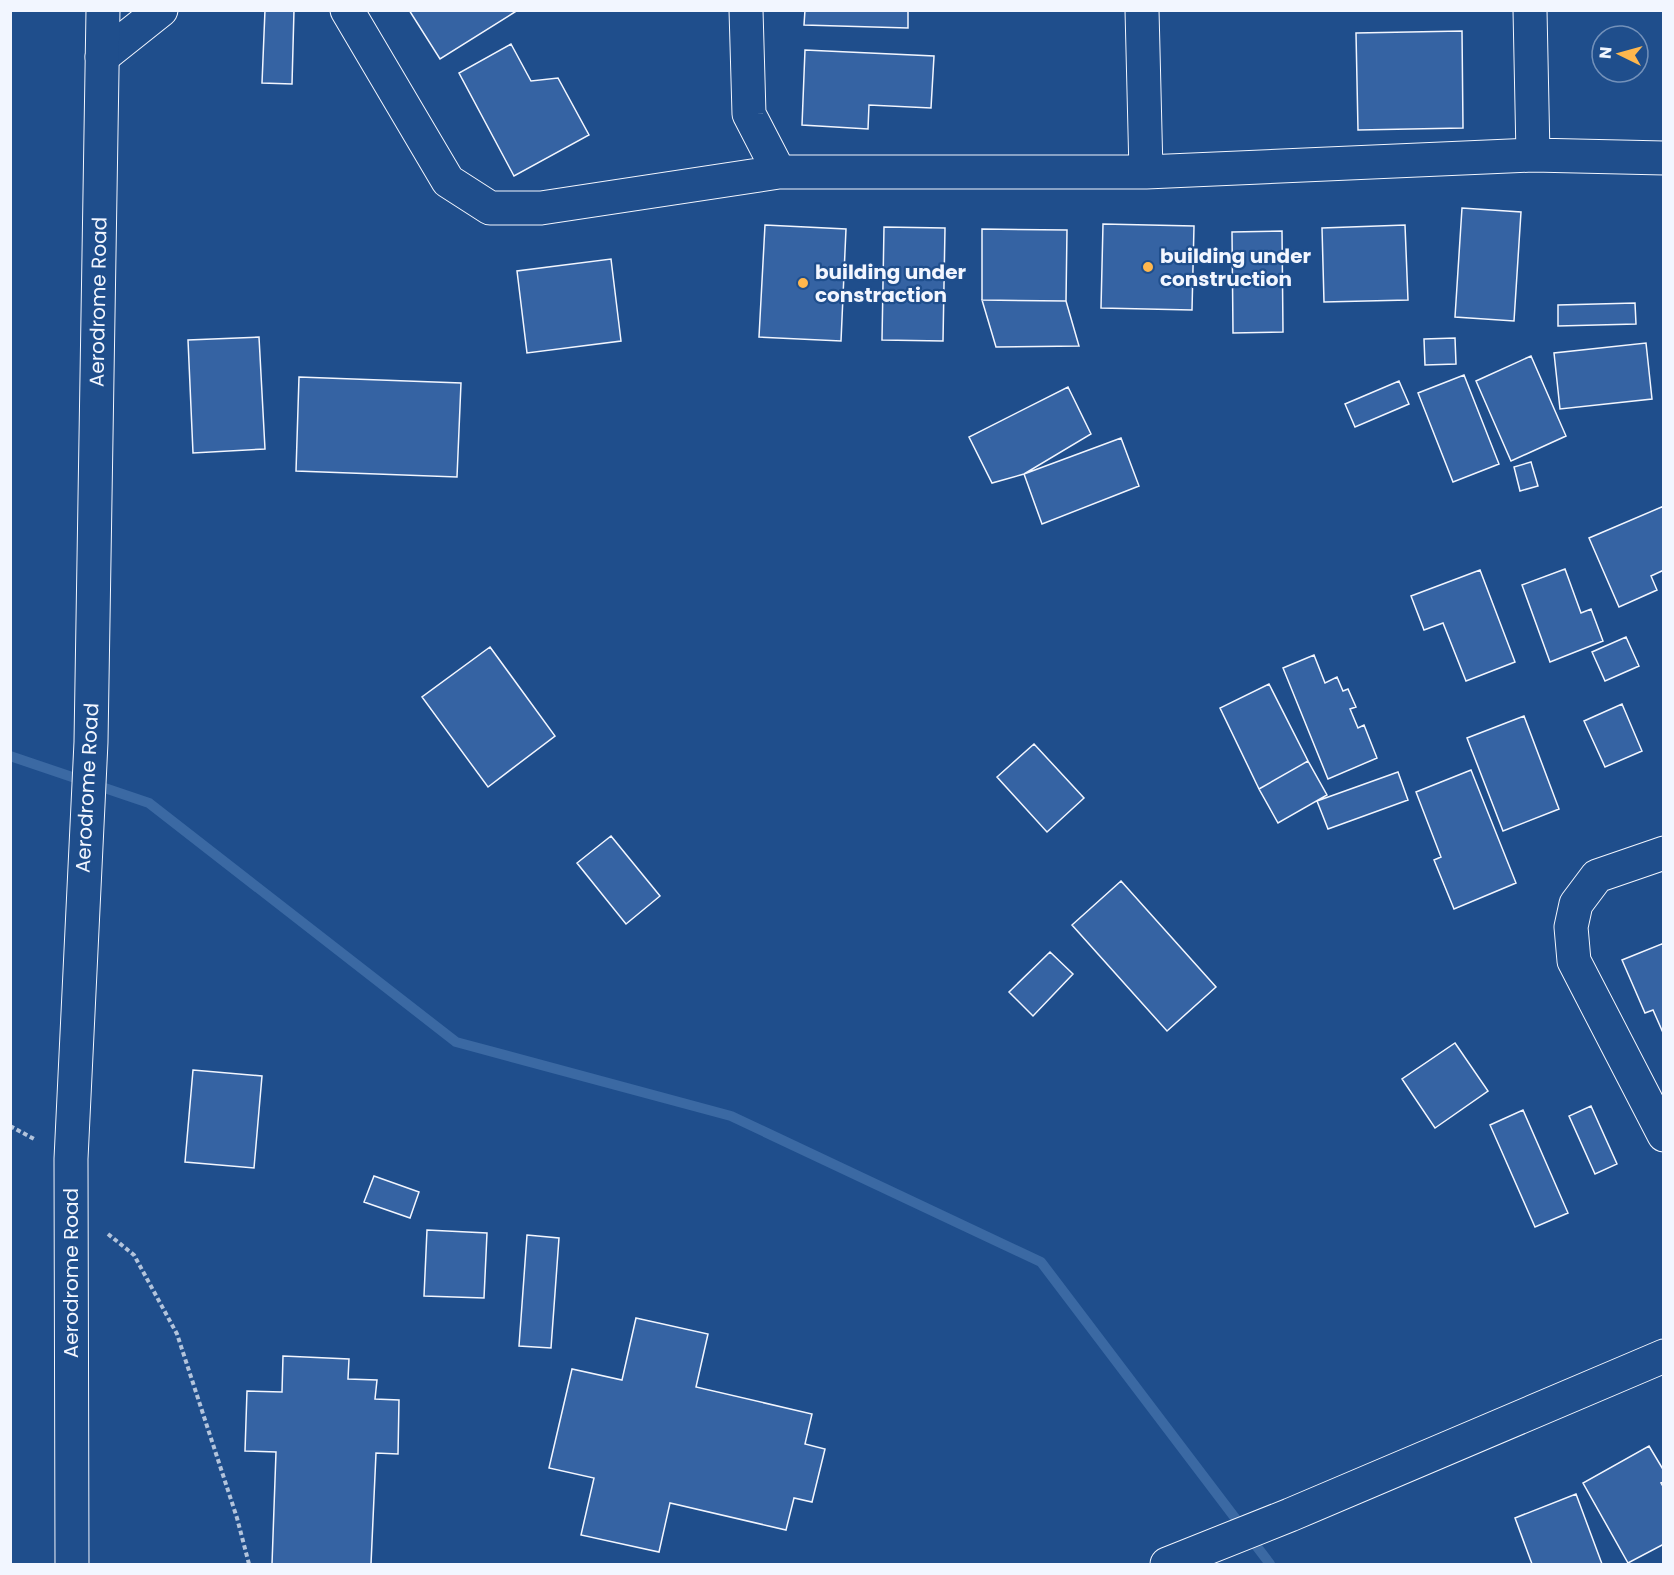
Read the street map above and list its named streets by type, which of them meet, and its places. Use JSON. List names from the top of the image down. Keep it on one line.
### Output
{"streets":{"street":["Aerodrome Road"]},"places":["building under construction","building under constraction"],"north":"left"}
